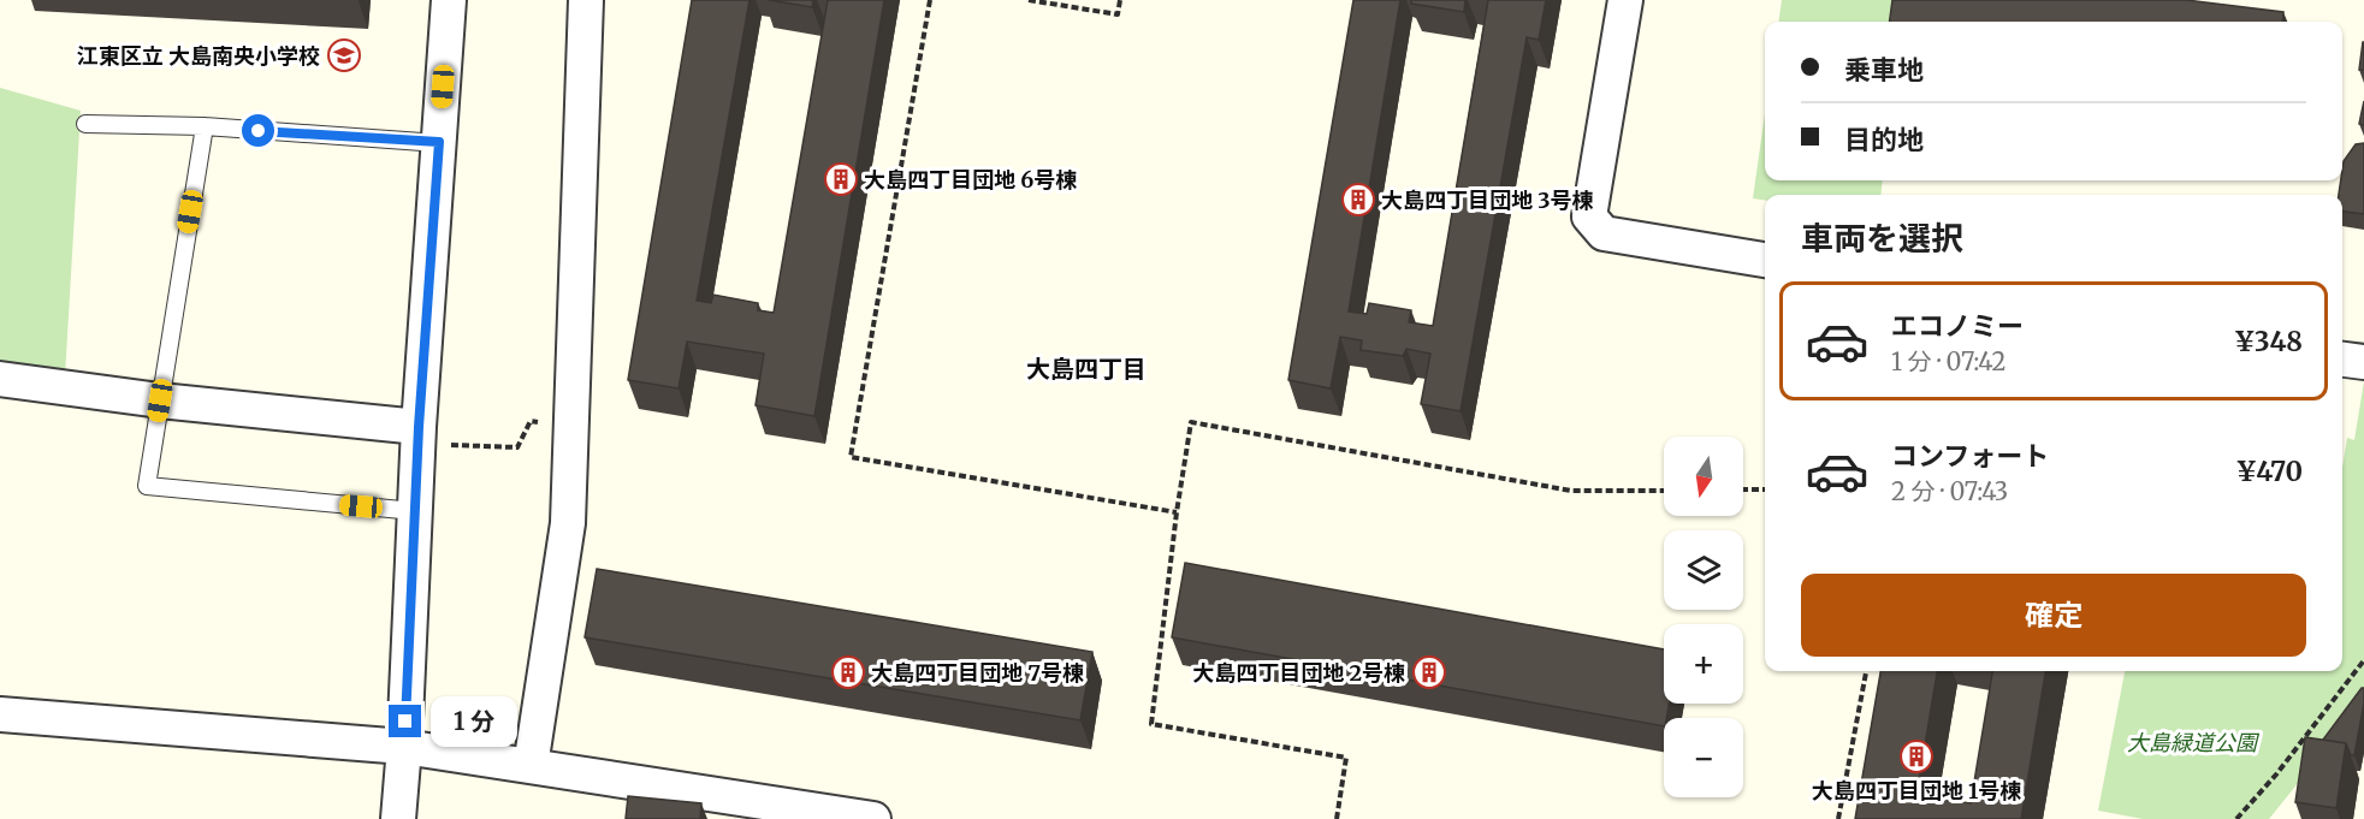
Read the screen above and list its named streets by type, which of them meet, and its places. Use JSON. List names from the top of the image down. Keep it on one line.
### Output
{"districts":["大島四丁目"],"parks":["大島緑道公園"],"places":{"school or university":["江東区立 大島南央小学校"],"building":["大島四丁目団地 6号棟","大島四丁目団地 3号棟","大島四丁目団地 7号棟","大島四丁目団地 2号棟","大島四丁目団地 1号棟"]},"north":"bottom","page":{"banner":["乗車地","目的地"],"heading":"車両を選択","list":[{"name":"エコノミー","note":"1 分 · 07:42","value":"¥348"},{"name":"コンフォート","note":"2 分 · 07:43","value":"¥470"}],"map_buttons":["+","−"],"buttons":"確定","bubble":"1 分"}}
